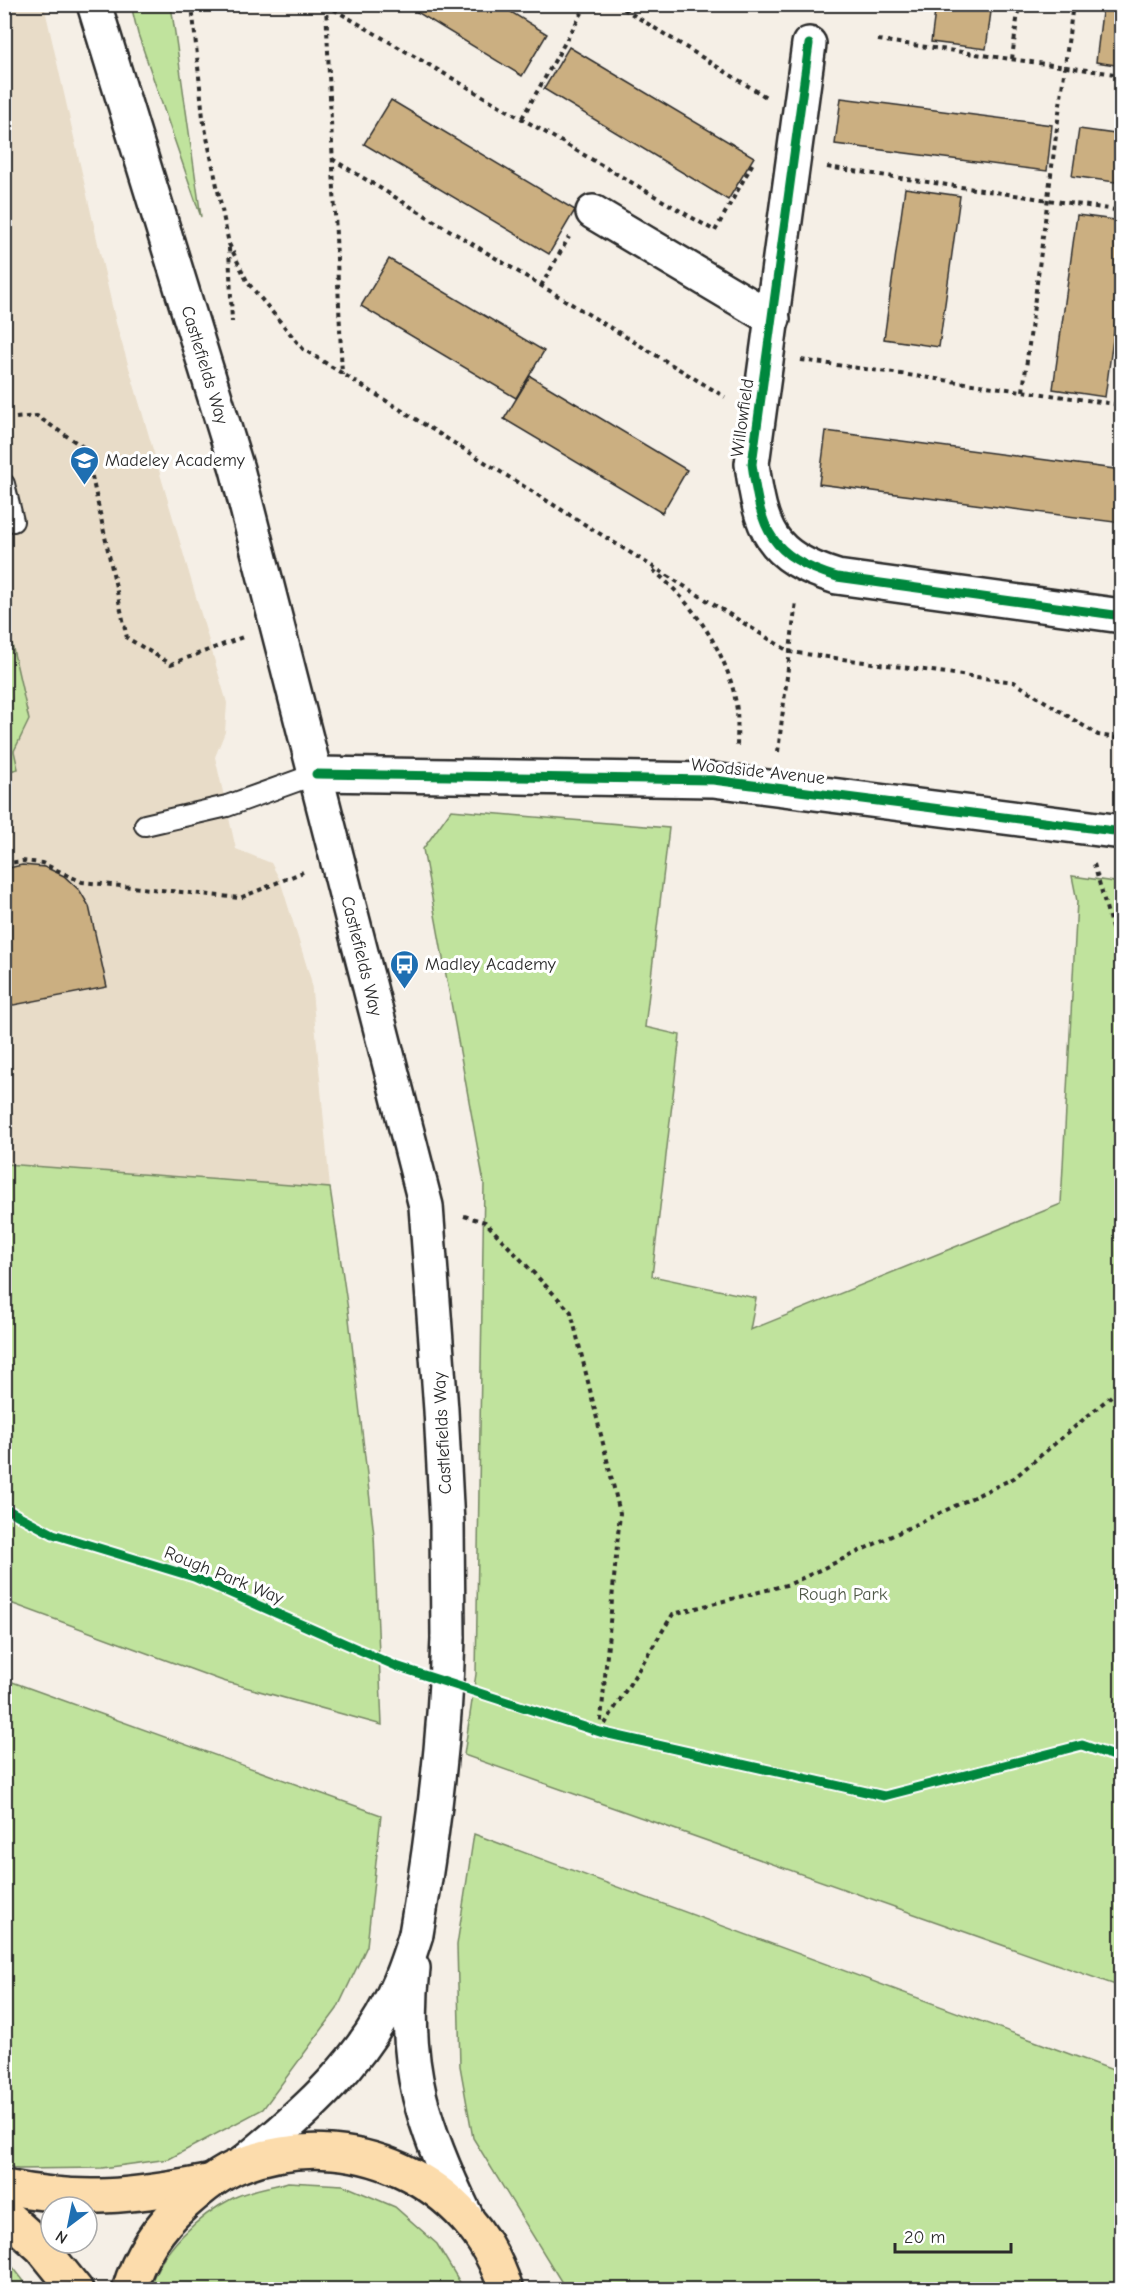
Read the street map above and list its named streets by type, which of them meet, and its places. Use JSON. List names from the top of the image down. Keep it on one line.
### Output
{"streets":{"main road":["Castlefields Way","Willowfield","Woodside Avenue"],"cycle path":["Rough Park Way"]},"crossings":[["Castlefields Way","Woodside Avenue"]],"parks":["Rough Park"],"places":{"school or university":["Madeley Academy"],"bus stop":["Madley Academy"]},"scale_bar":"20 m","north":"bottom left"}
